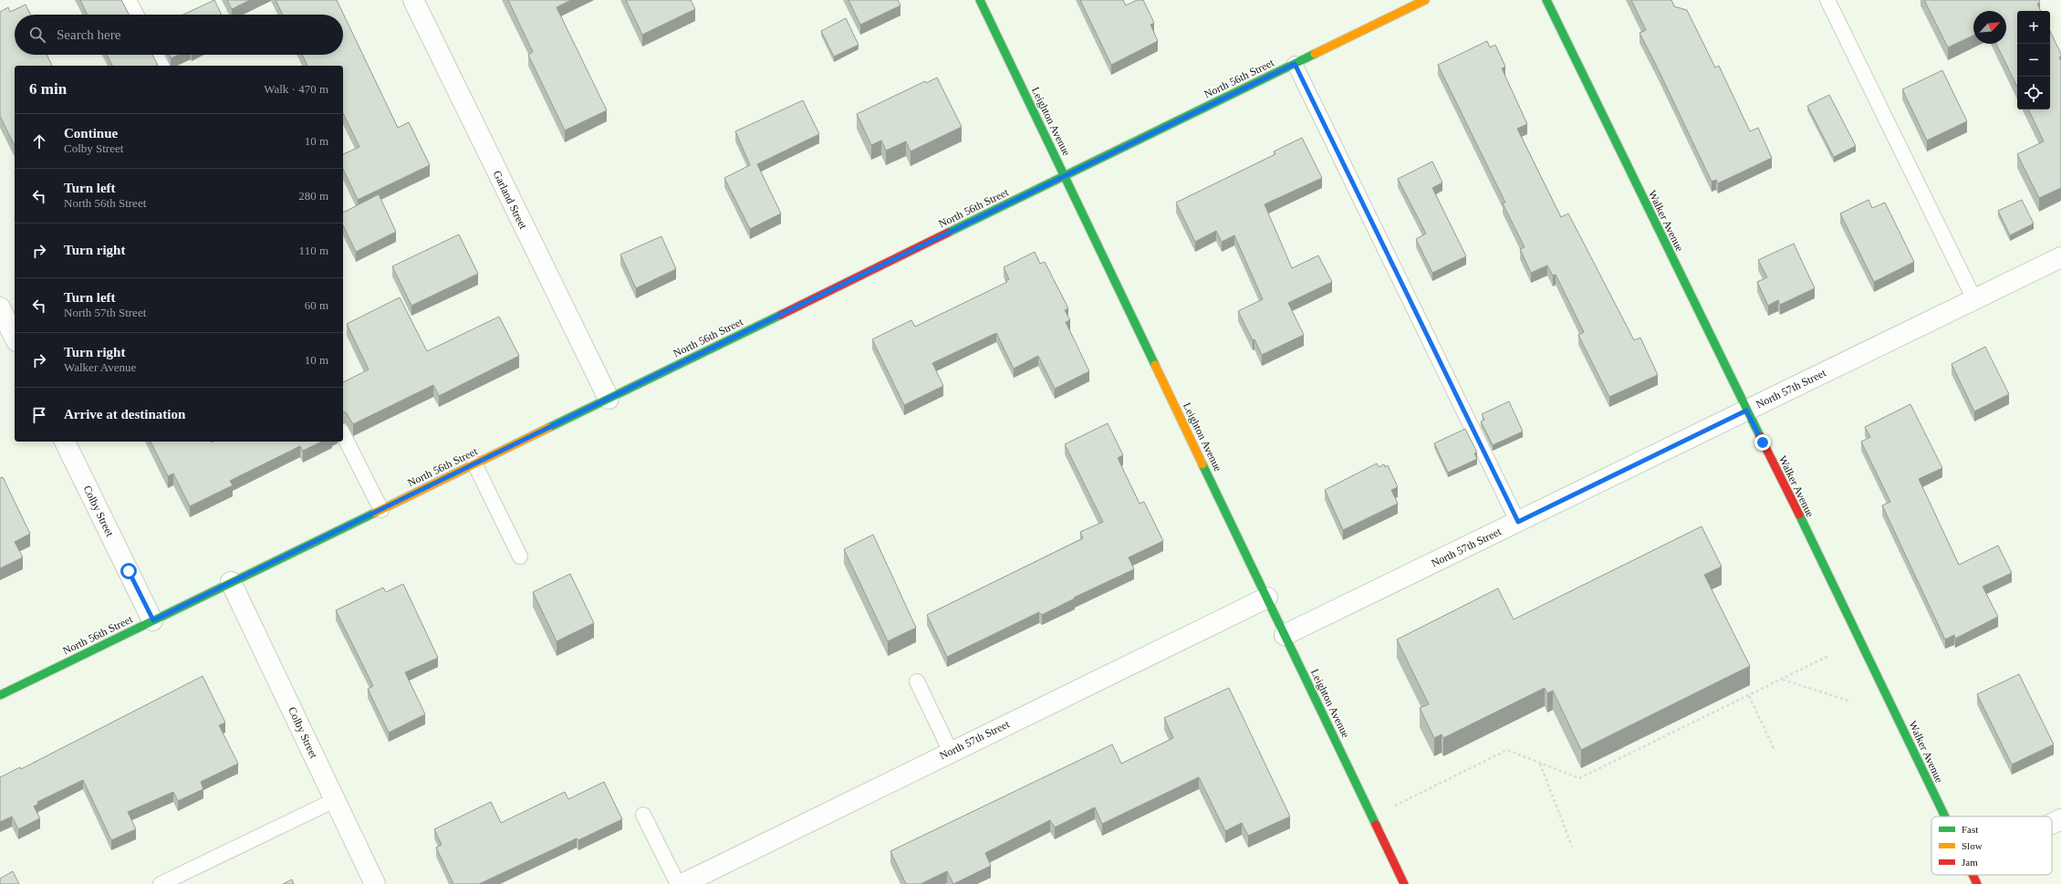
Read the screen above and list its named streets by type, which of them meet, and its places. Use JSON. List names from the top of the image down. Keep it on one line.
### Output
{"streets":{"street":["North 56th Street","Leighton Avenue","Garland Street","Walker Avenue","North 57th Street","Colby Street"]},"crossings":[["North 56th Street","Leighton Avenue"],["North 56th Street","Garland Street"],["North 56th Street","Colby Street"],["Leighton Avenue","North 57th Street"],["Walker Avenue","North 57th Street"]],"legend":["Fast","Slow","Jam"],"north":"top right","page":{"map_buttons":["+","−"],"search":"Search here","heading":["6 min","Walk · 470 m"],"list":[["Continue","Colby Street","10 m"],["Turn left","North 56th Street","280 m"],["Turn right","110 m"],["Turn left","North 57th Street","60 m"],["Turn right","Walker Avenue","10 m"],"Arrive at destination"]}}
